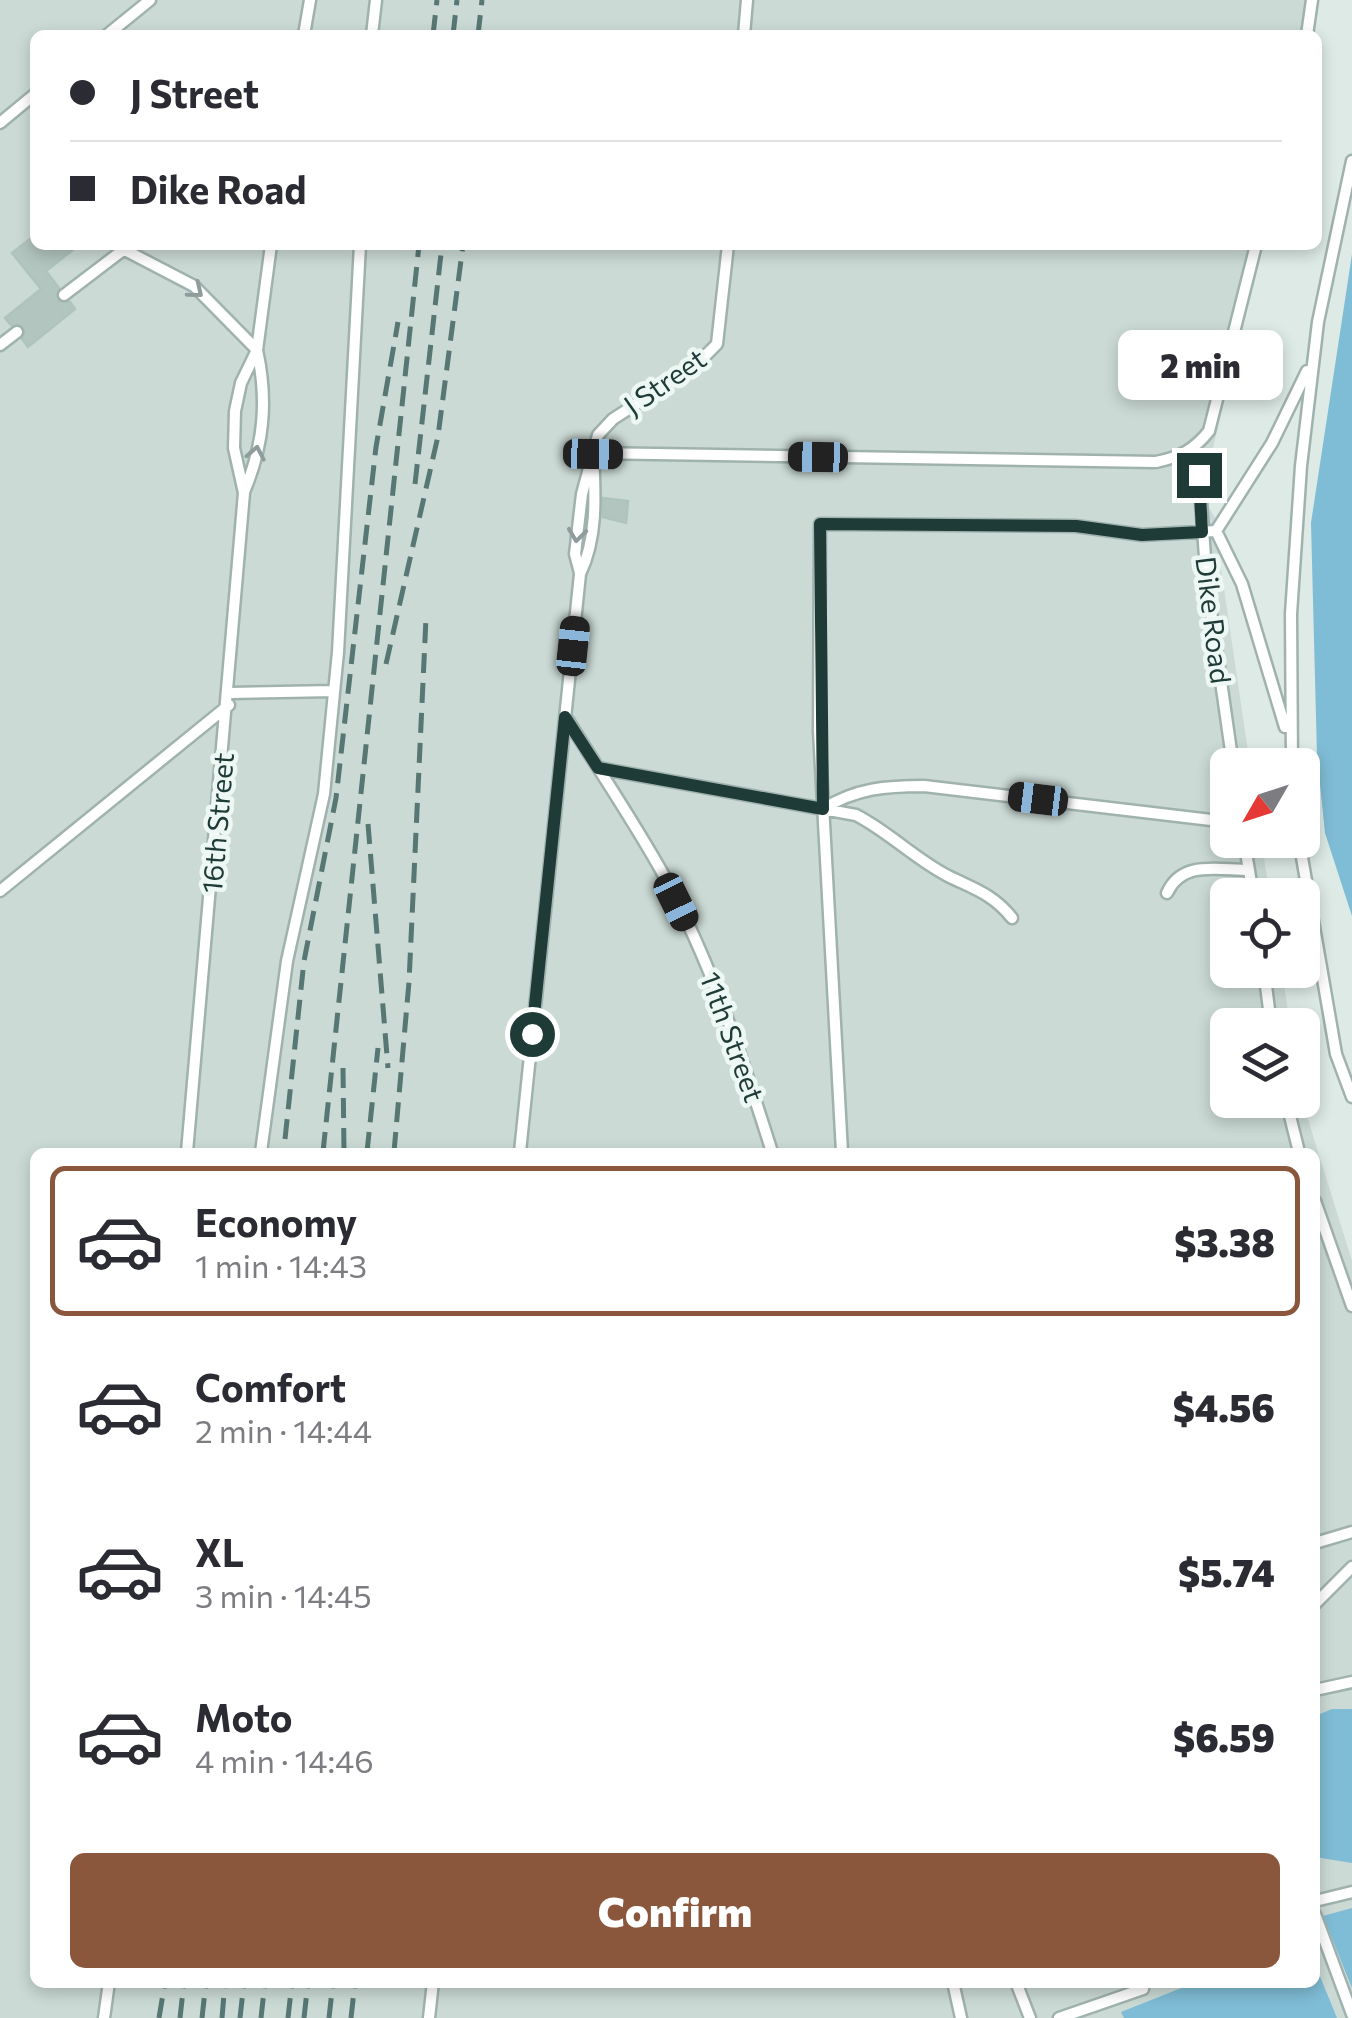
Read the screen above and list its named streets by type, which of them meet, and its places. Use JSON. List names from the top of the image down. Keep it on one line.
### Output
{"streets":{"lane":["J Street","Dike Road","16th Street","11th Street"]},"north":"bottom left","page":{"banner":["J Street","Dike Road"],"bubble":"2 min","list":[{"name":"Economy","note":"1 min · 14:43","value":"$3.38"},{"name":"Comfort","note":"2 min · 14:44","value":"$4.56"},{"name":"XL","note":"3 min · 14:45","value":"$5.74"},{"name":"Moto","note":"4 min · 14:46","value":"$6.59"}],"buttons":"Confirm"}}
